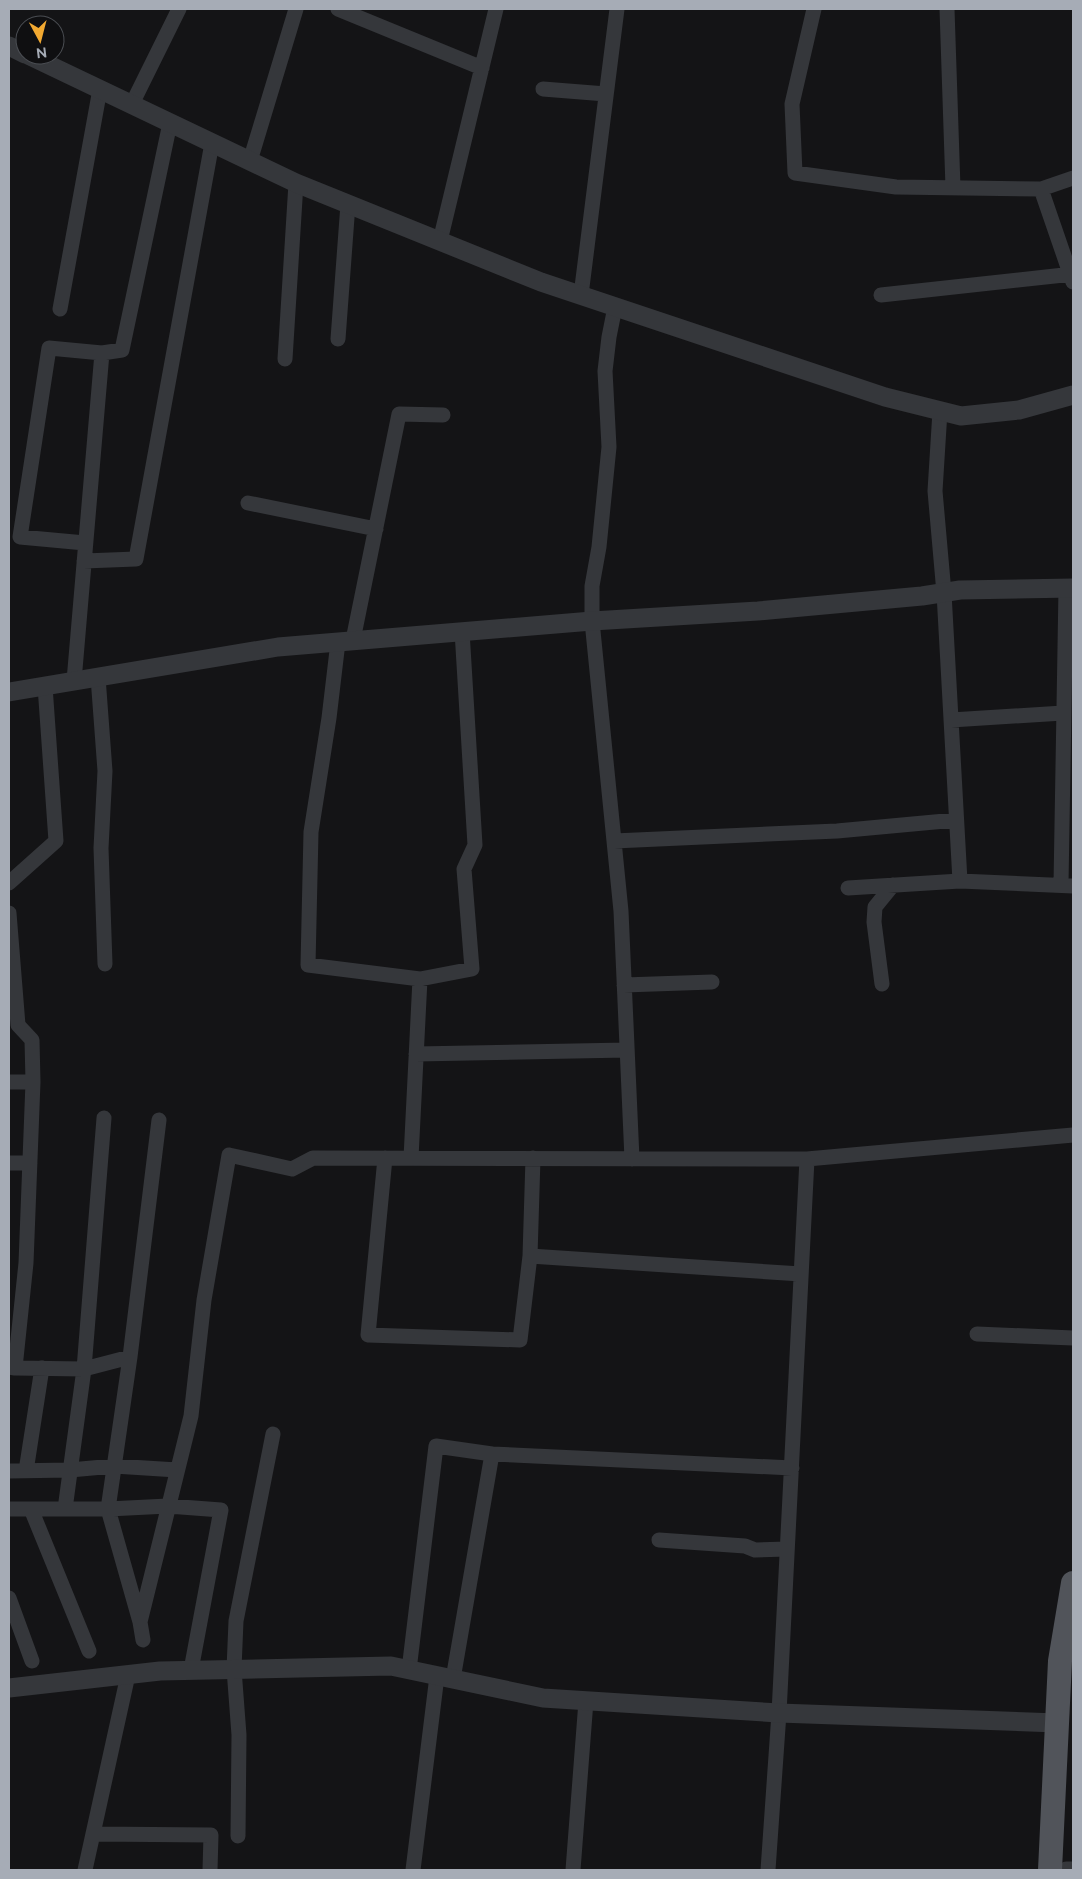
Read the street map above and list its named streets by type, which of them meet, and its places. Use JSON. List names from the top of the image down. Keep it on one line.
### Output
{"north":"bottom"}
